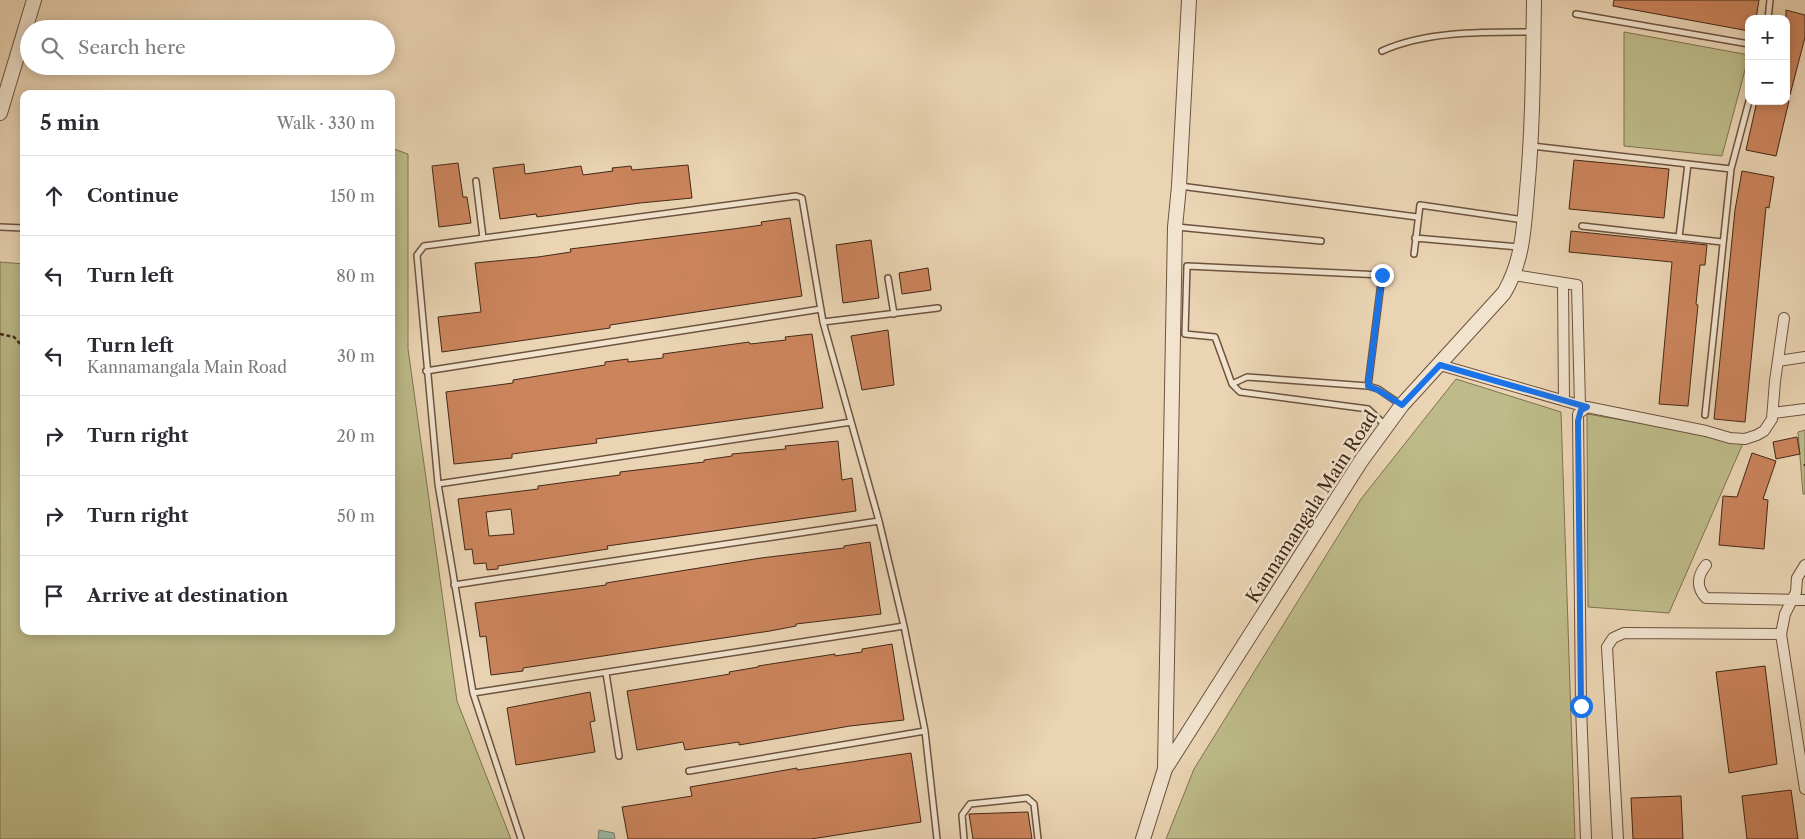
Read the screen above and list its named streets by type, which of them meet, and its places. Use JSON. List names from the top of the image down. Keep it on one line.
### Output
{"streets":{"street":["Kannamangala Main Road"]},"page":{"map_buttons":["+","−"],"search":"Search here","heading":["5 min","Walk · 330 m"],"list":[["Continue","150 m"],["Turn left","80 m"],["Turn left","Kannamangala Main Road","30 m"],["Turn right","20 m"],["Turn right","50 m"],"Arrive at destination"]}}
